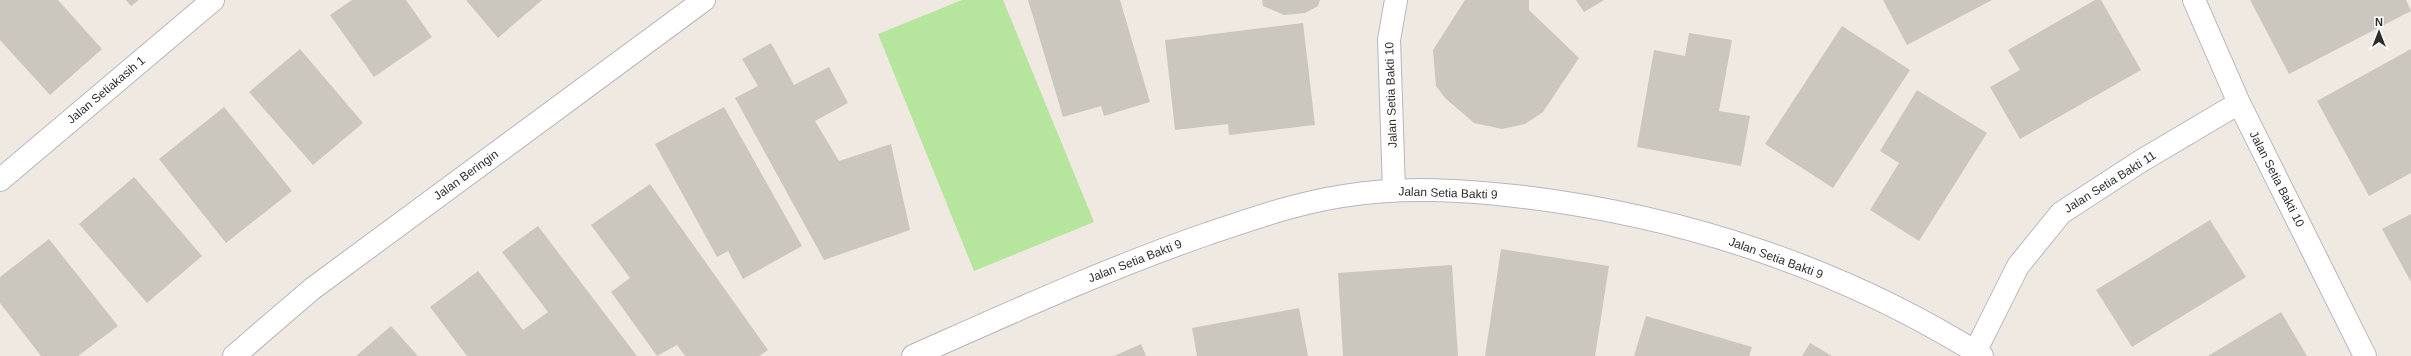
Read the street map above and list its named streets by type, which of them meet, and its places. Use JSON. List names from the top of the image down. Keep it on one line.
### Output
{"streets":{"street":["Jalan Setiakasih 1","Jalan Setia Bakti 10","Jalan Beringin","Jalan Setia Bakti 11","Jalan Setia Bakti 9"]},"crossings":[["Jalan Setia Bakti 10","Jalan Setia Bakti 11"],["Jalan Setia Bakti 10","Jalan Setia Bakti 9"],["Jalan Setia Bakti 11","Jalan Setia Bakti 9"]],"north":"top"}
